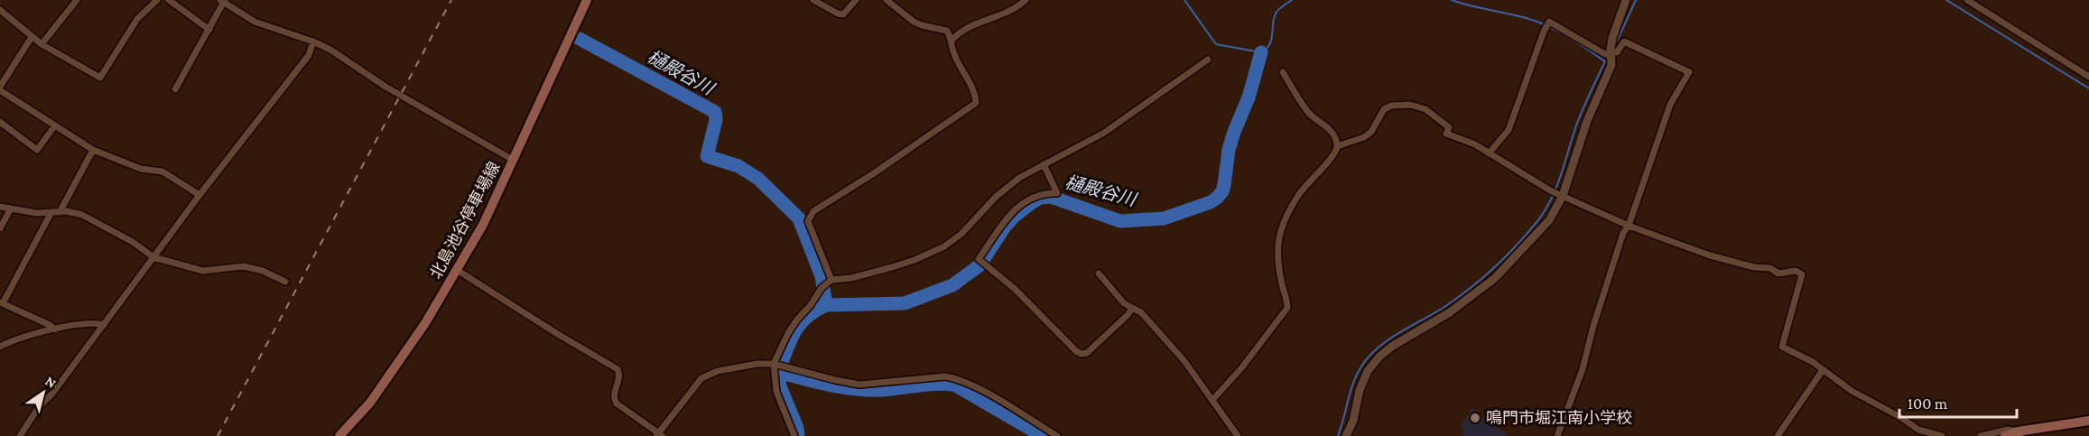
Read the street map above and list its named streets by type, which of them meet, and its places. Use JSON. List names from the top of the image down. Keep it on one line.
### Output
{"streets":{"main road":["北島池谷停車場線"]},"water":["樋殿谷川"],"places":["鳴門市堀江南小学校"],"scale_bar":"100 m","north":"top right"}
